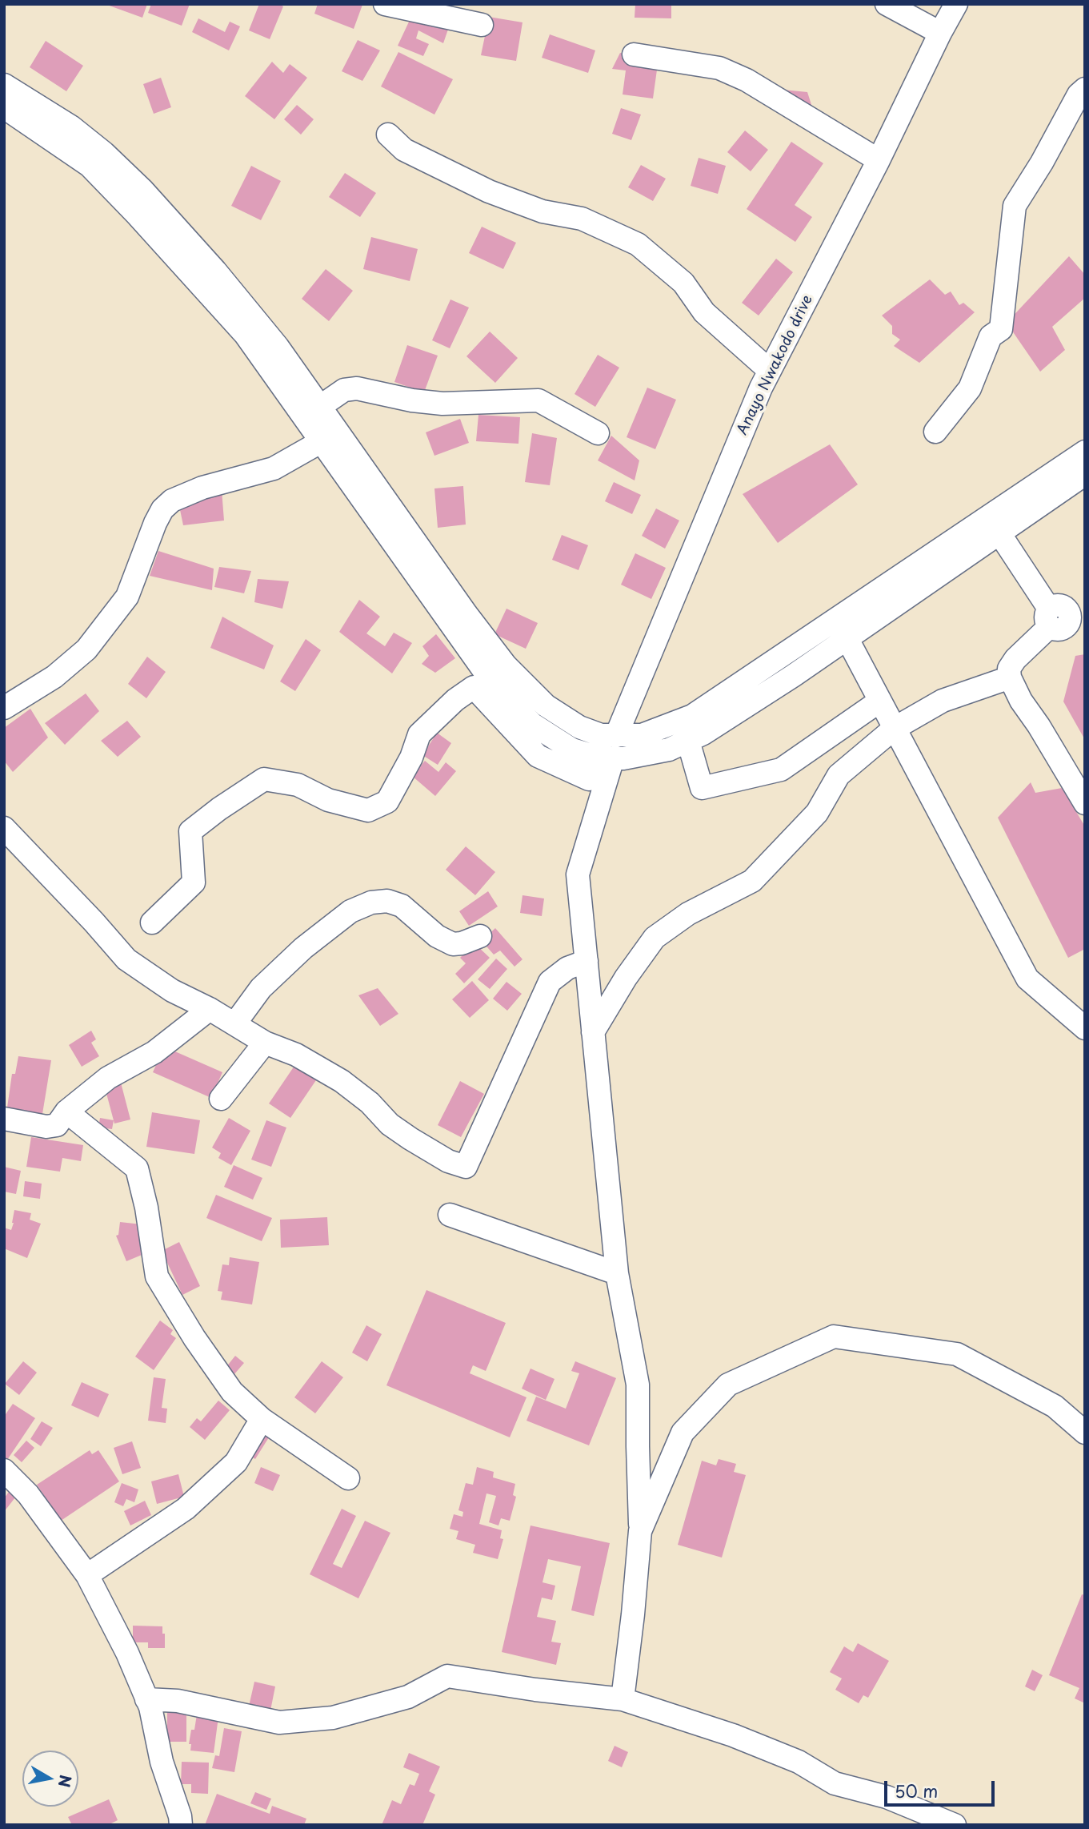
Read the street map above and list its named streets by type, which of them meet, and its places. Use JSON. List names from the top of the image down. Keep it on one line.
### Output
{"streets":{"street":["Anayo Nwakodo drive"]},"scale_bar":"50 m","north":"right"}
